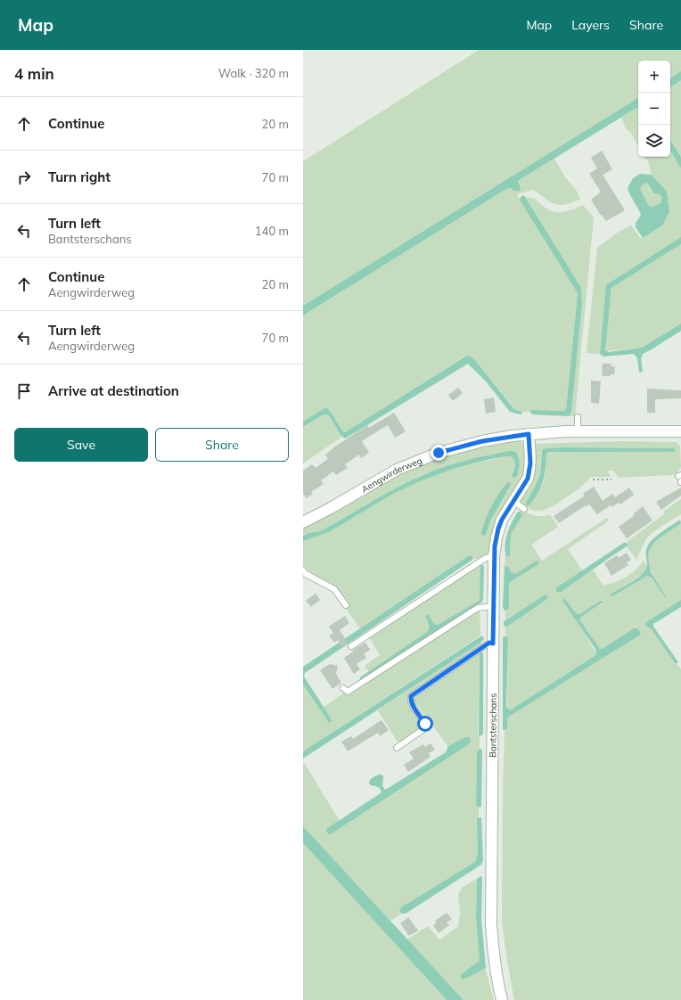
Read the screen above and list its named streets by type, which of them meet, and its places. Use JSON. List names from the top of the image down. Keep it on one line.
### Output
{"streets":{"street":["Aengwirderweg","Bantsterschans"]},"crossings":[["Aengwirderweg","Bantsterschans"]],"page":{"header":"Map","nav":["Map","Layers","Share"],"heading":["4 min","Walk · 320 m"],"map_buttons":["+","−"],"list":[["Continue","20 m"],["Turn right","70 m"],["Turn left","Bantsterschans","140 m"],["Continue","Aengwirderweg","20 m"],["Turn left","Aengwirderweg","70 m"],"Arrive at destination"],"buttons":["Save","Share"]}}
